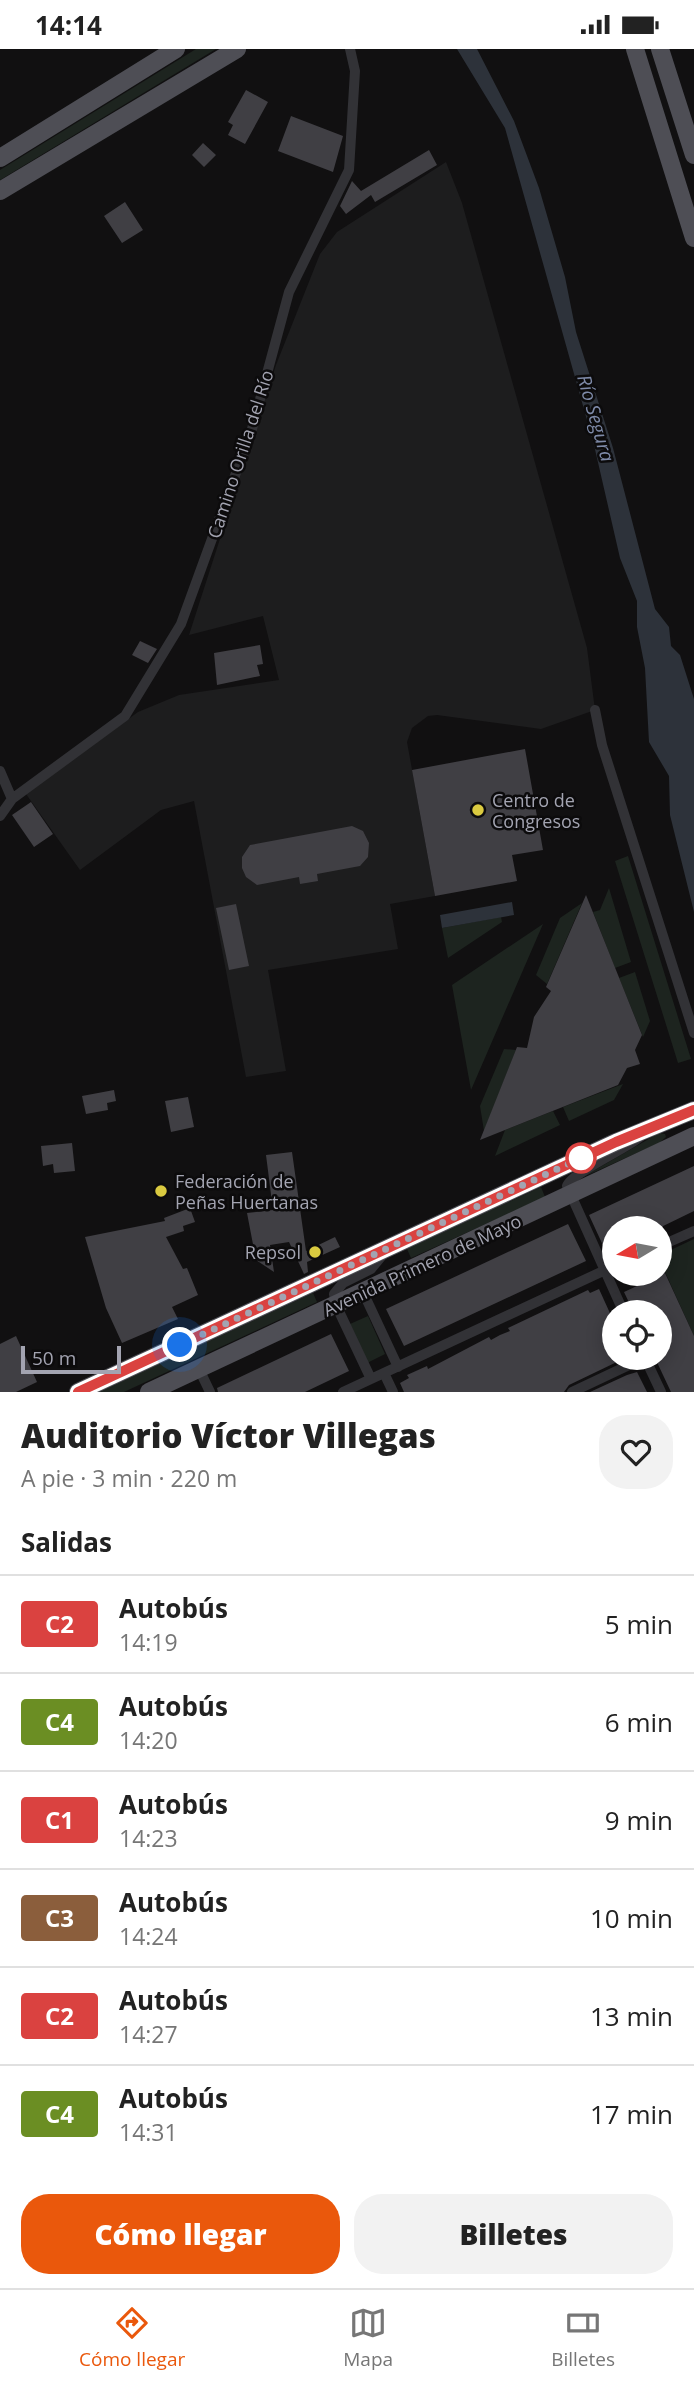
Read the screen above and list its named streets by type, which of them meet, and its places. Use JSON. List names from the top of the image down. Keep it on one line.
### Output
{"streets":{"main road":["Avenida Primero de Mayo"],"street":["Camino Orilla del Río"]},"water":["Río Segura"],"places":["Centro de Congresos","Federación de Peñas Huertanas","Repsol"],"lines":["bus line C2"],"scale_bar":"50 m","north":"left","page":{"status":"14:14","scale":"50 m","heading":[["Auditorio Víctor Villegas","A pie · 3 min · 220 m"],"Salidas"],"list":[{"mark":"C2","name":"Autobús","note":"14:19","value":"5 min"},{"mark":"C4","name":"Autobús","note":"14:20","value":"6 min"},{"mark":"C1","name":"Autobús","note":"14:23","value":"9 min"},{"mark":"C3","name":"Autobús","note":"14:24","value":"10 min"},{"mark":"C2","name":"Autobús","note":"14:27","value":"13 min"},{"mark":"C4","name":"Autobús","note":"14:31","value":"17 min"}],"buttons":["Cómo llegar","Billetes"],"tabs":["Cómo llegar","Mapa","Billetes"]}}
